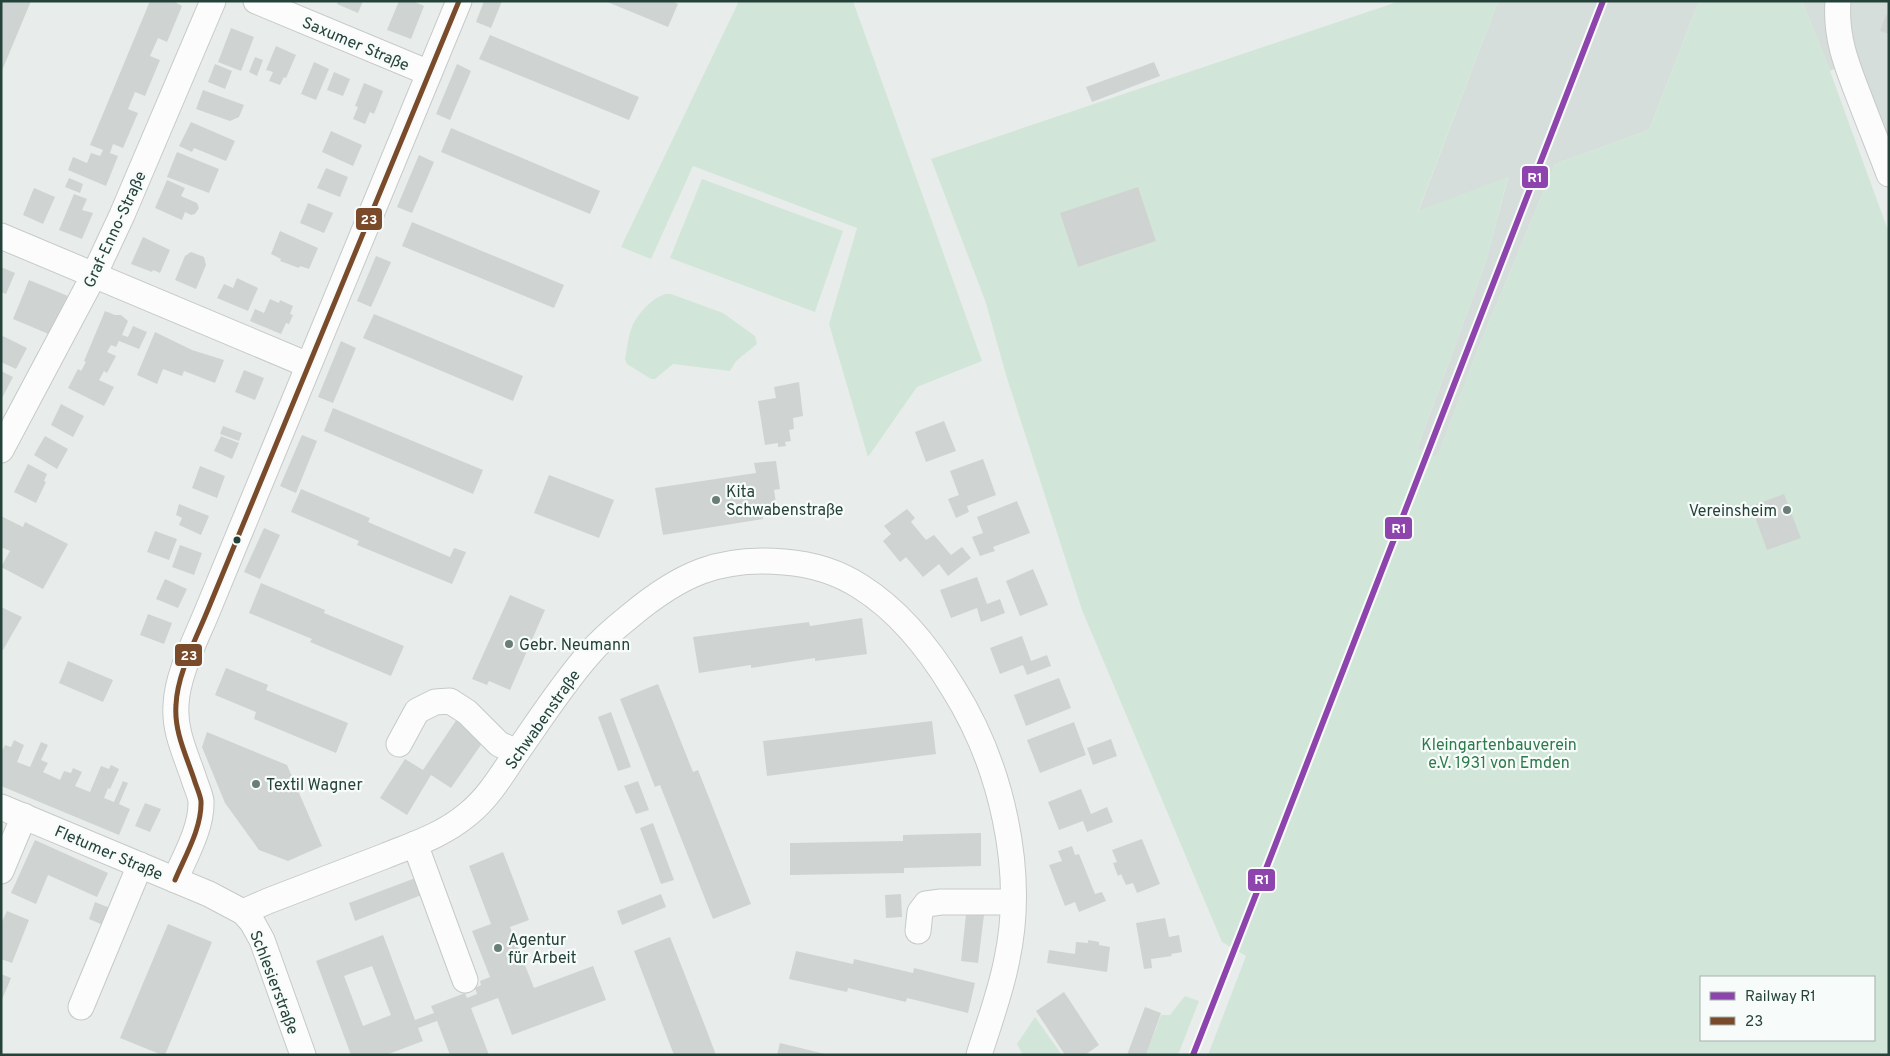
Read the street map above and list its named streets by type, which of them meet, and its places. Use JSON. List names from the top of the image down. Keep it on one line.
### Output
{"streets":{"street":["Saxumer Straße","Graf-Enno-Straße","Schwabenstraße","Fletumer Straße","Schlesierstraße"]},"crossings":[["Schwabenstraße","Fletumer Straße"],["Schwabenstraße","Schlesierstraße"],["Fletumer Straße","Schlesierstraße"]],"parks":["Kleingartenbauverein e.V. 1931 von Emden"],"places":["Kita Schwabenstraße","Vereinsheim","Gebr. Neumann","Textil Wagner","Agentur für Arbeit"],"lines":["rail line R1","transit line 23"],"legend":["Railway R1","23"]}
